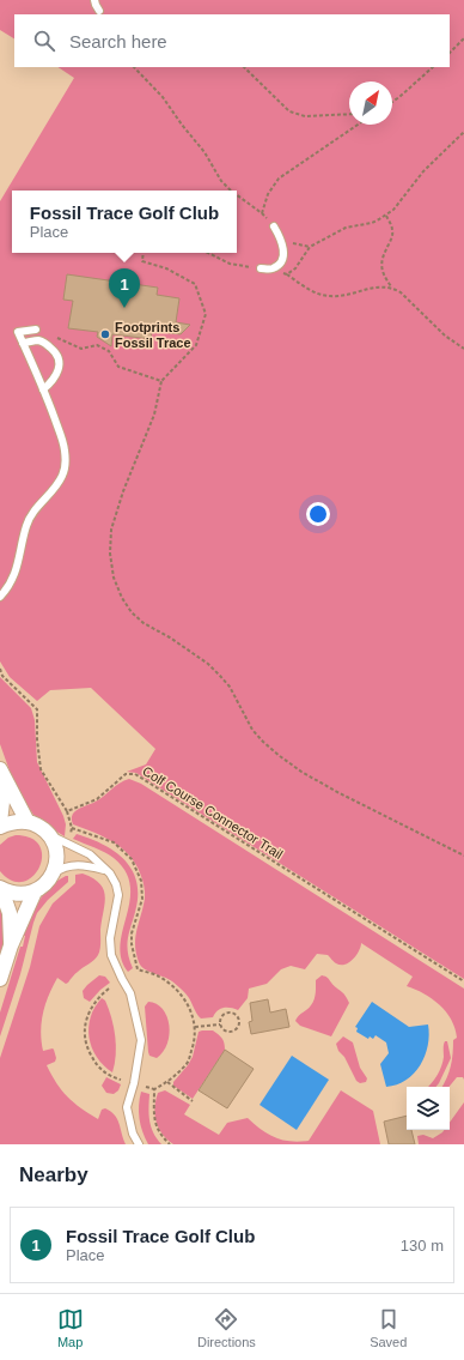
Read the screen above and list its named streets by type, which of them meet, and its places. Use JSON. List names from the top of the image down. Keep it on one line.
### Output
{"streets":{"path":["Colf Course Connector Trail"]},"places":["Footprints Fossil Trace"],"north":"top right","page":{"search":"Search here","popup":["Fossil Trace Golf Club","Place"],"pins":"1","heading":"Nearby","list":[{"mark":"1","name":"Fossil Trace Golf Club","note":"Place","value":"130 m"}],"nav":["Map","Directions","Saved"]}}
